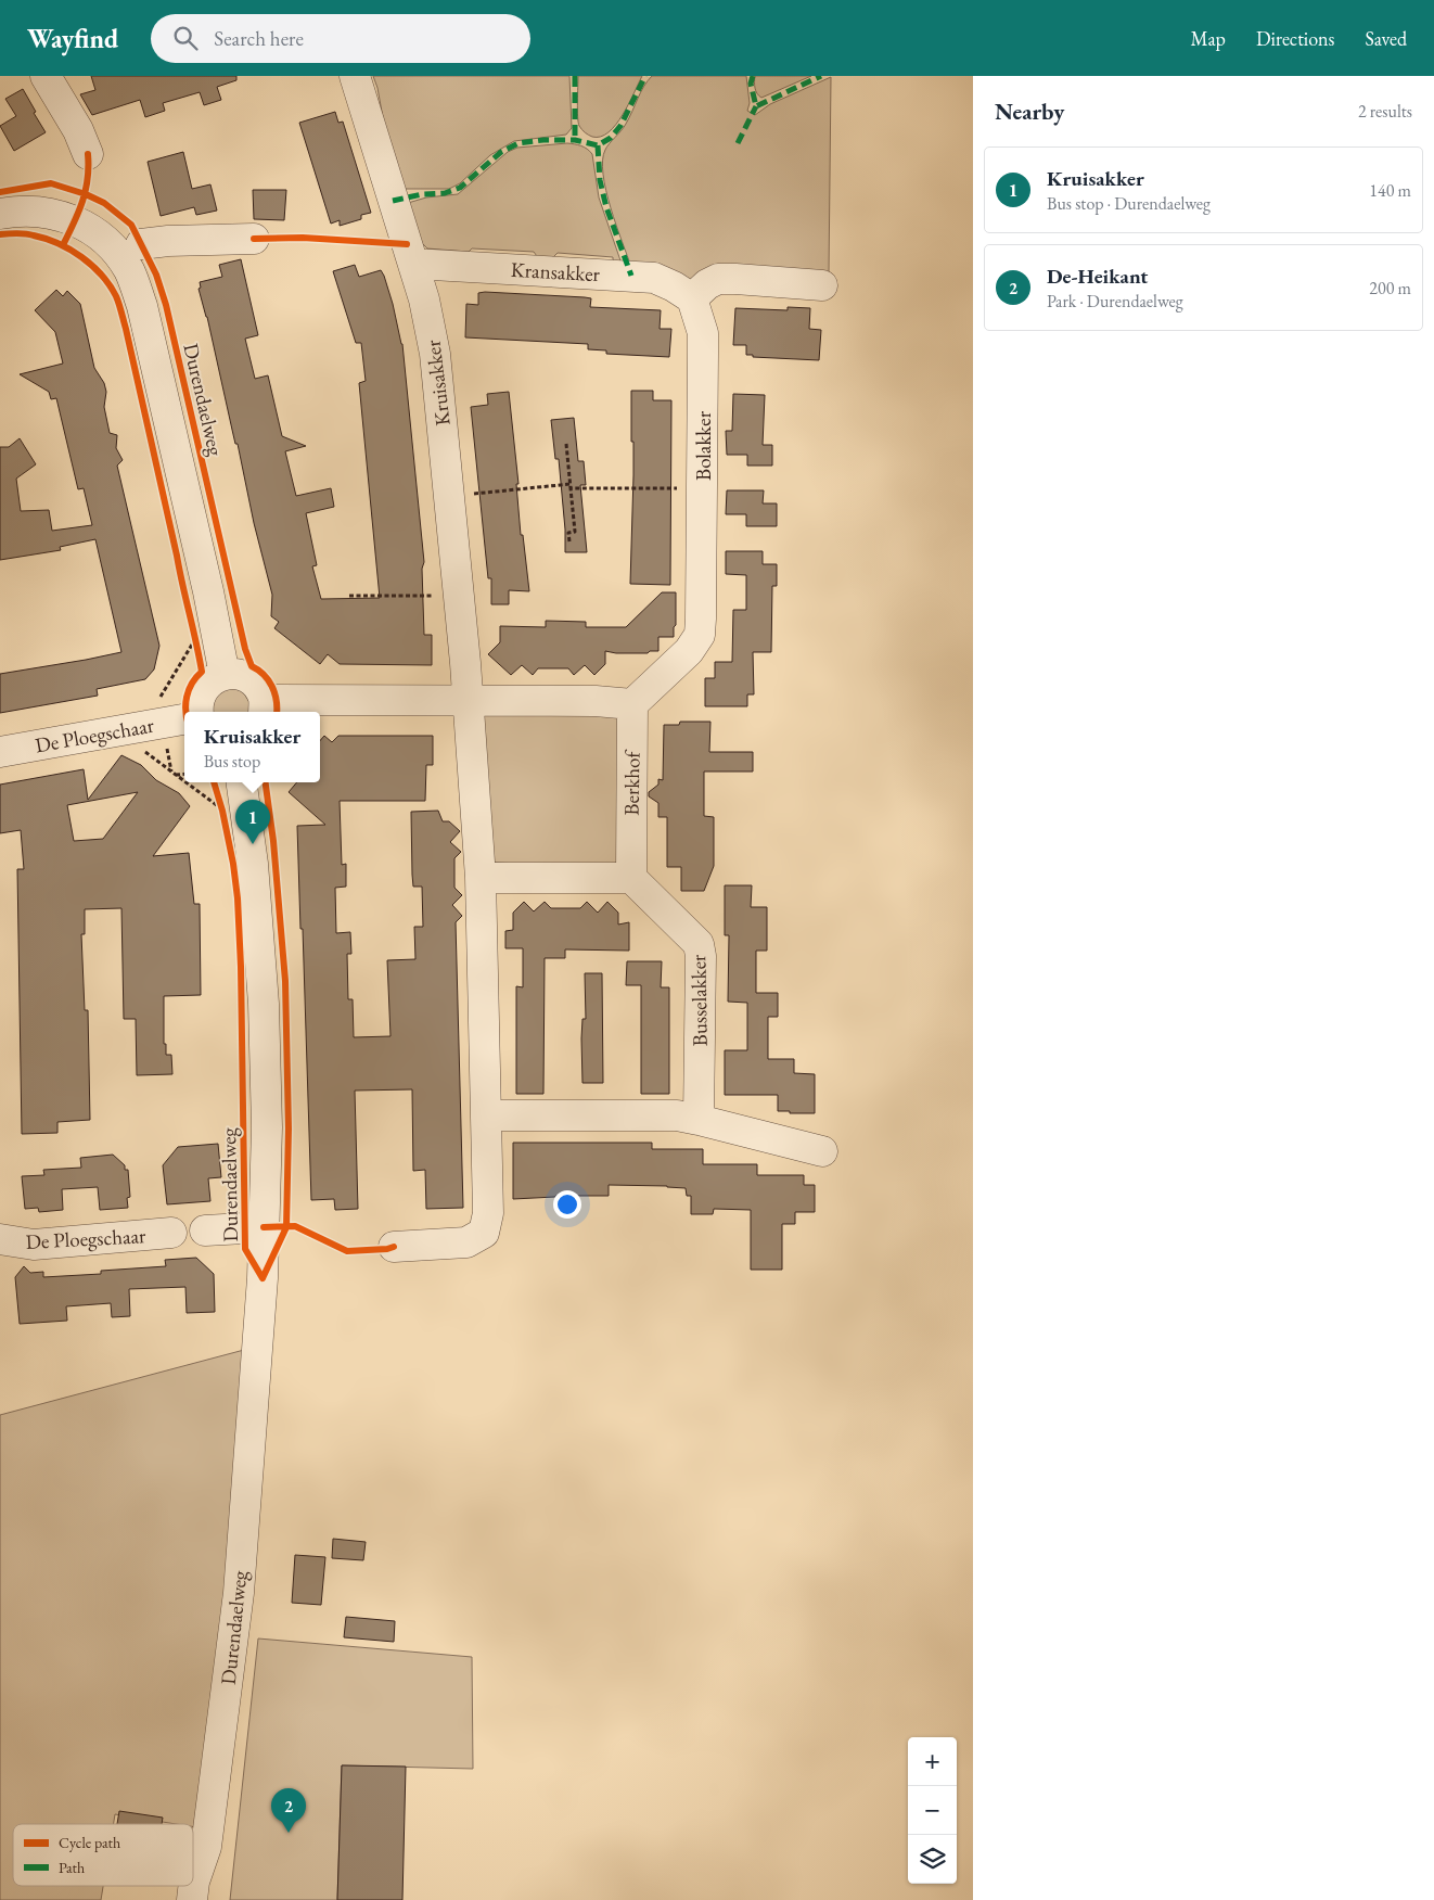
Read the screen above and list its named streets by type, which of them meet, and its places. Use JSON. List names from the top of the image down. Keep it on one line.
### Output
{"streets":{"street":["Kransakker","Kruisakker","Durendaelweg","Bolakker","De Ploegschaar","Berkhof","Busselakker"]},"crossings":[["Kransakker","Kruisakker"],["Kransakker","Bolakker"],["Bolakker","Berkhof"],["Berkhof","Busselakker"]],"legend":["Cycle path","Path"],"page":{"header":"Wayfind","search":"Search here","nav":["Map","Directions","Saved"],"heading":["Nearby","2 results"],"list":[{"mark":"1","name":"Kruisakker","note":"Bus stop · Durendaelweg","value":"140 m"},{"mark":"2","name":"De-Heikant","note":"Park · Durendaelweg","value":"200 m"}],"popup":["Kruisakker","Bus stop"],"pins":["1","2"],"map_buttons":["+","−"]}}
